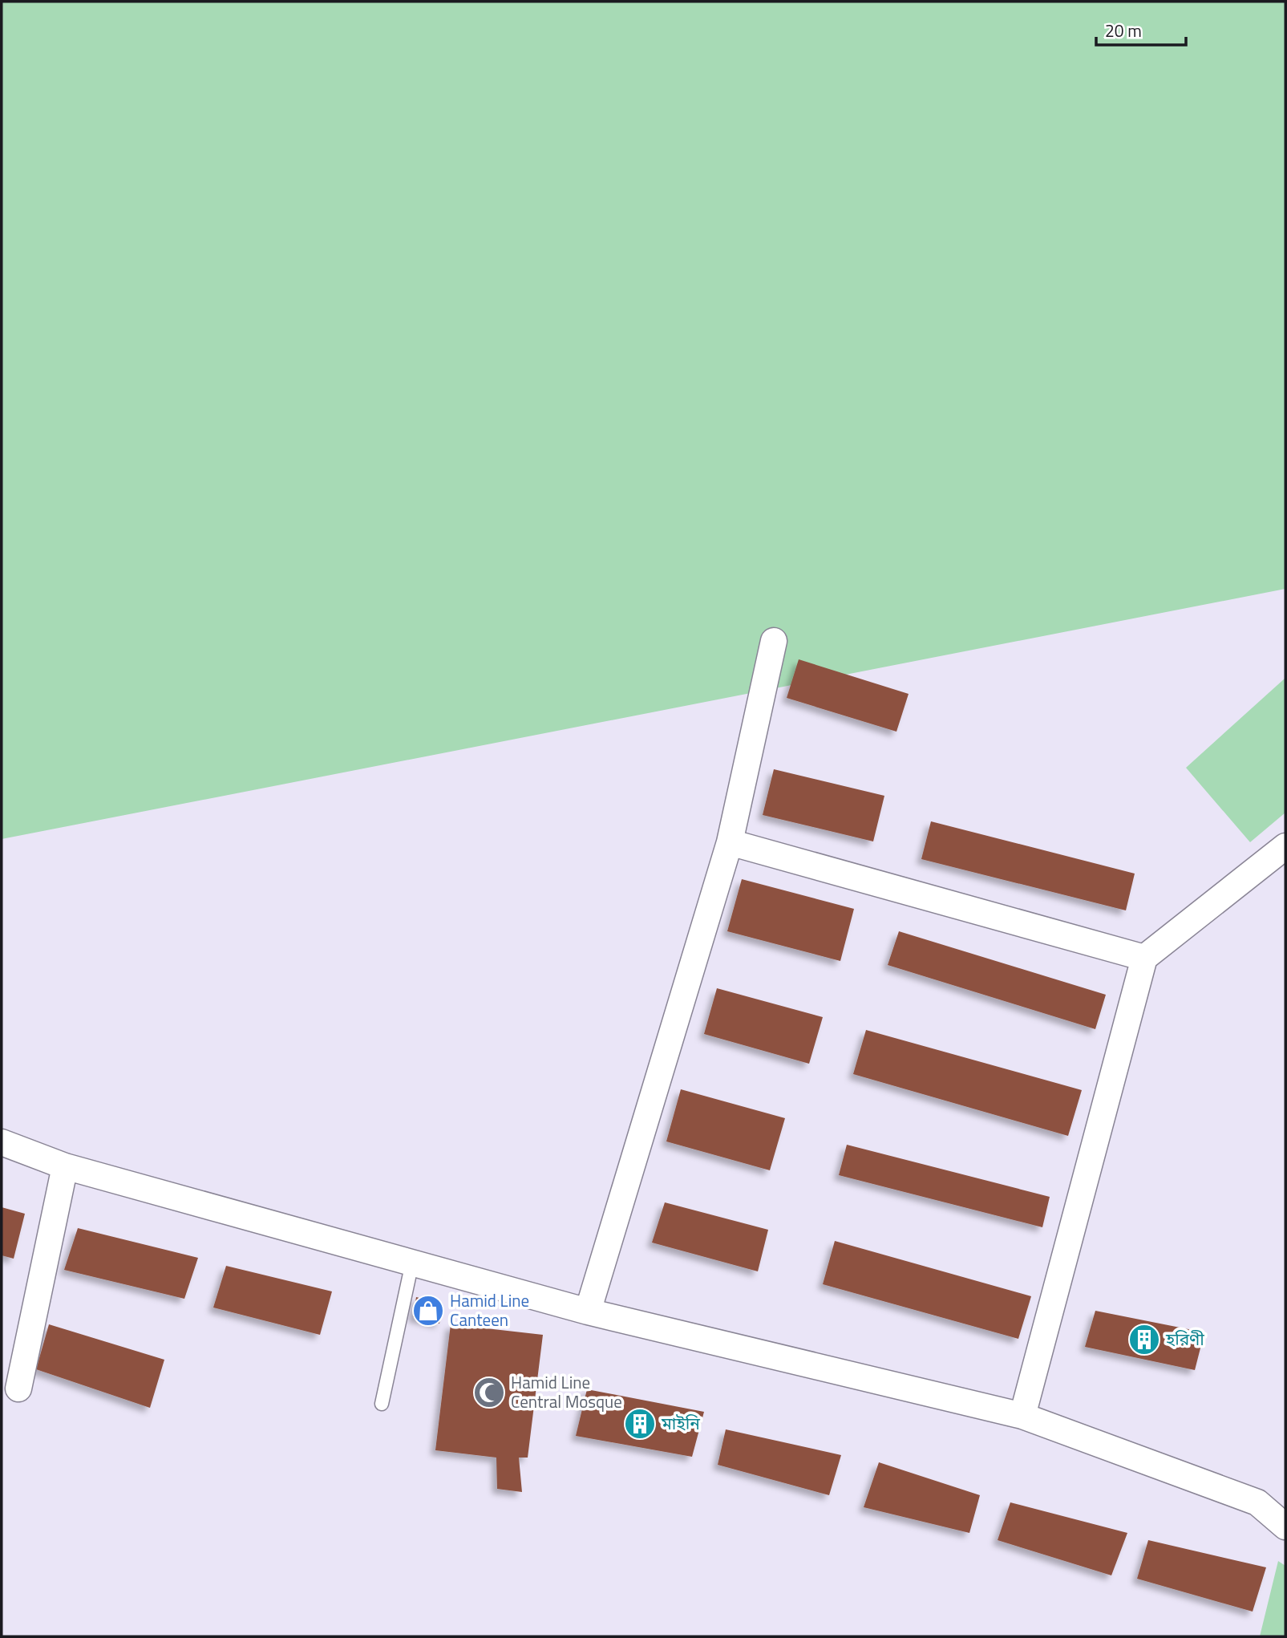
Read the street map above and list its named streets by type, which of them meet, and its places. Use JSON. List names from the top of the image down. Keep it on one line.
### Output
{"places":{"shop":["Hamid Line Canteen"],"building":["হরিণী","মাইনি"],"mosque":["Hamid Line Central Mosque"]},"scale_bar":"20 m"}
